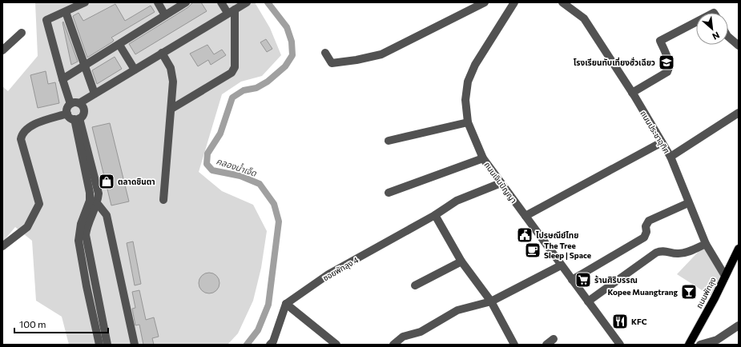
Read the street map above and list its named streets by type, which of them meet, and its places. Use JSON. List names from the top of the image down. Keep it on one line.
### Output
{"streets":{"main road":["ถนนพัทลุง"],"street":["ถนนประชาอุทิศ","ถนนเจิมปัญญา","ซอยพัทลุง 4"]},"crossings":[["ถนนประชาอุทิศ","ถนนพัทลุง"],["ถนนเจิมปัญญา","ซอยพัทลุง 4"]],"water":["คลองน้ำเจ็ด"],"places":{"school or university":["โรงเรียนทับเที่ยงฮั่วเฉียว"],"shop":["ตลาดชินตา"],"public building":["ไปรษณีย์ไทย"],"cafe":["The Tree Sleep | Space"],"supermarket":["ร้านศิริบรรณ"],"bar":["Kopee Muangtrang"],"restaurant":["KFC"]},"scale_bar":"100 m","north":"bottom right"}
